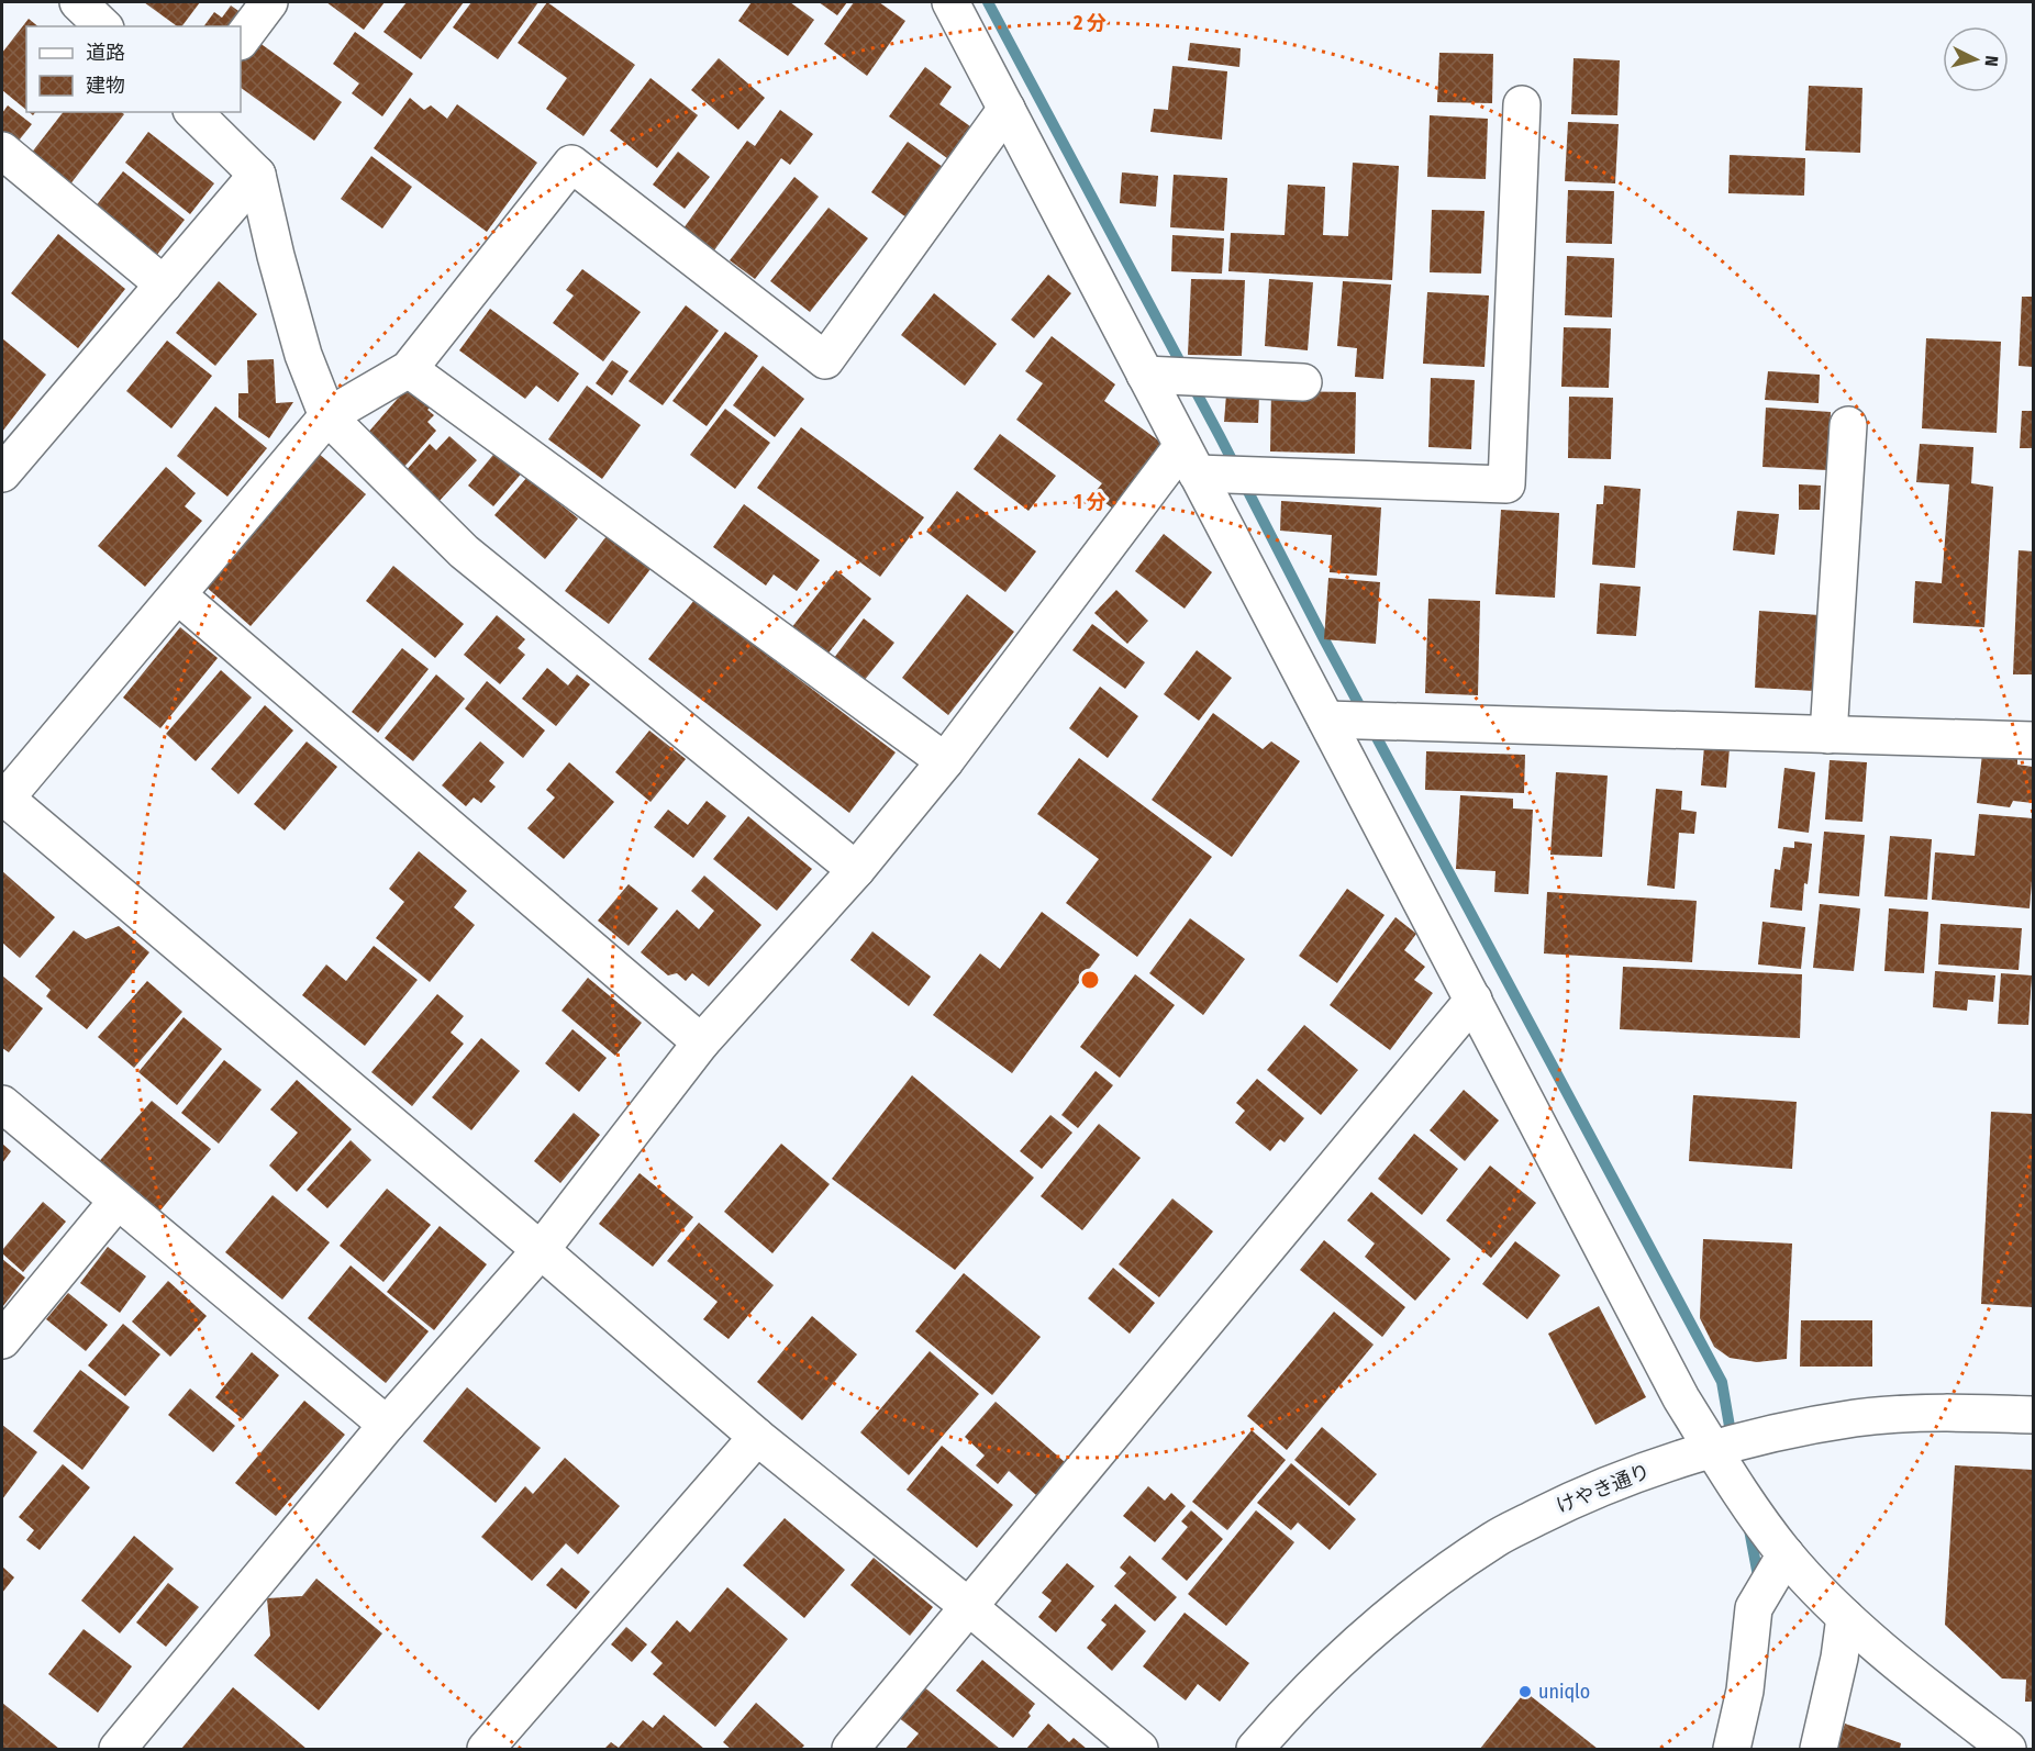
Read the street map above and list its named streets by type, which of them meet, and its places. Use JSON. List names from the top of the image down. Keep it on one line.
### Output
{"streets":{"street":["けやき通り"]},"places":["uniqlo"],"legend":["道路","建物"],"north":"right","rings":["2 分","1 分"]}
